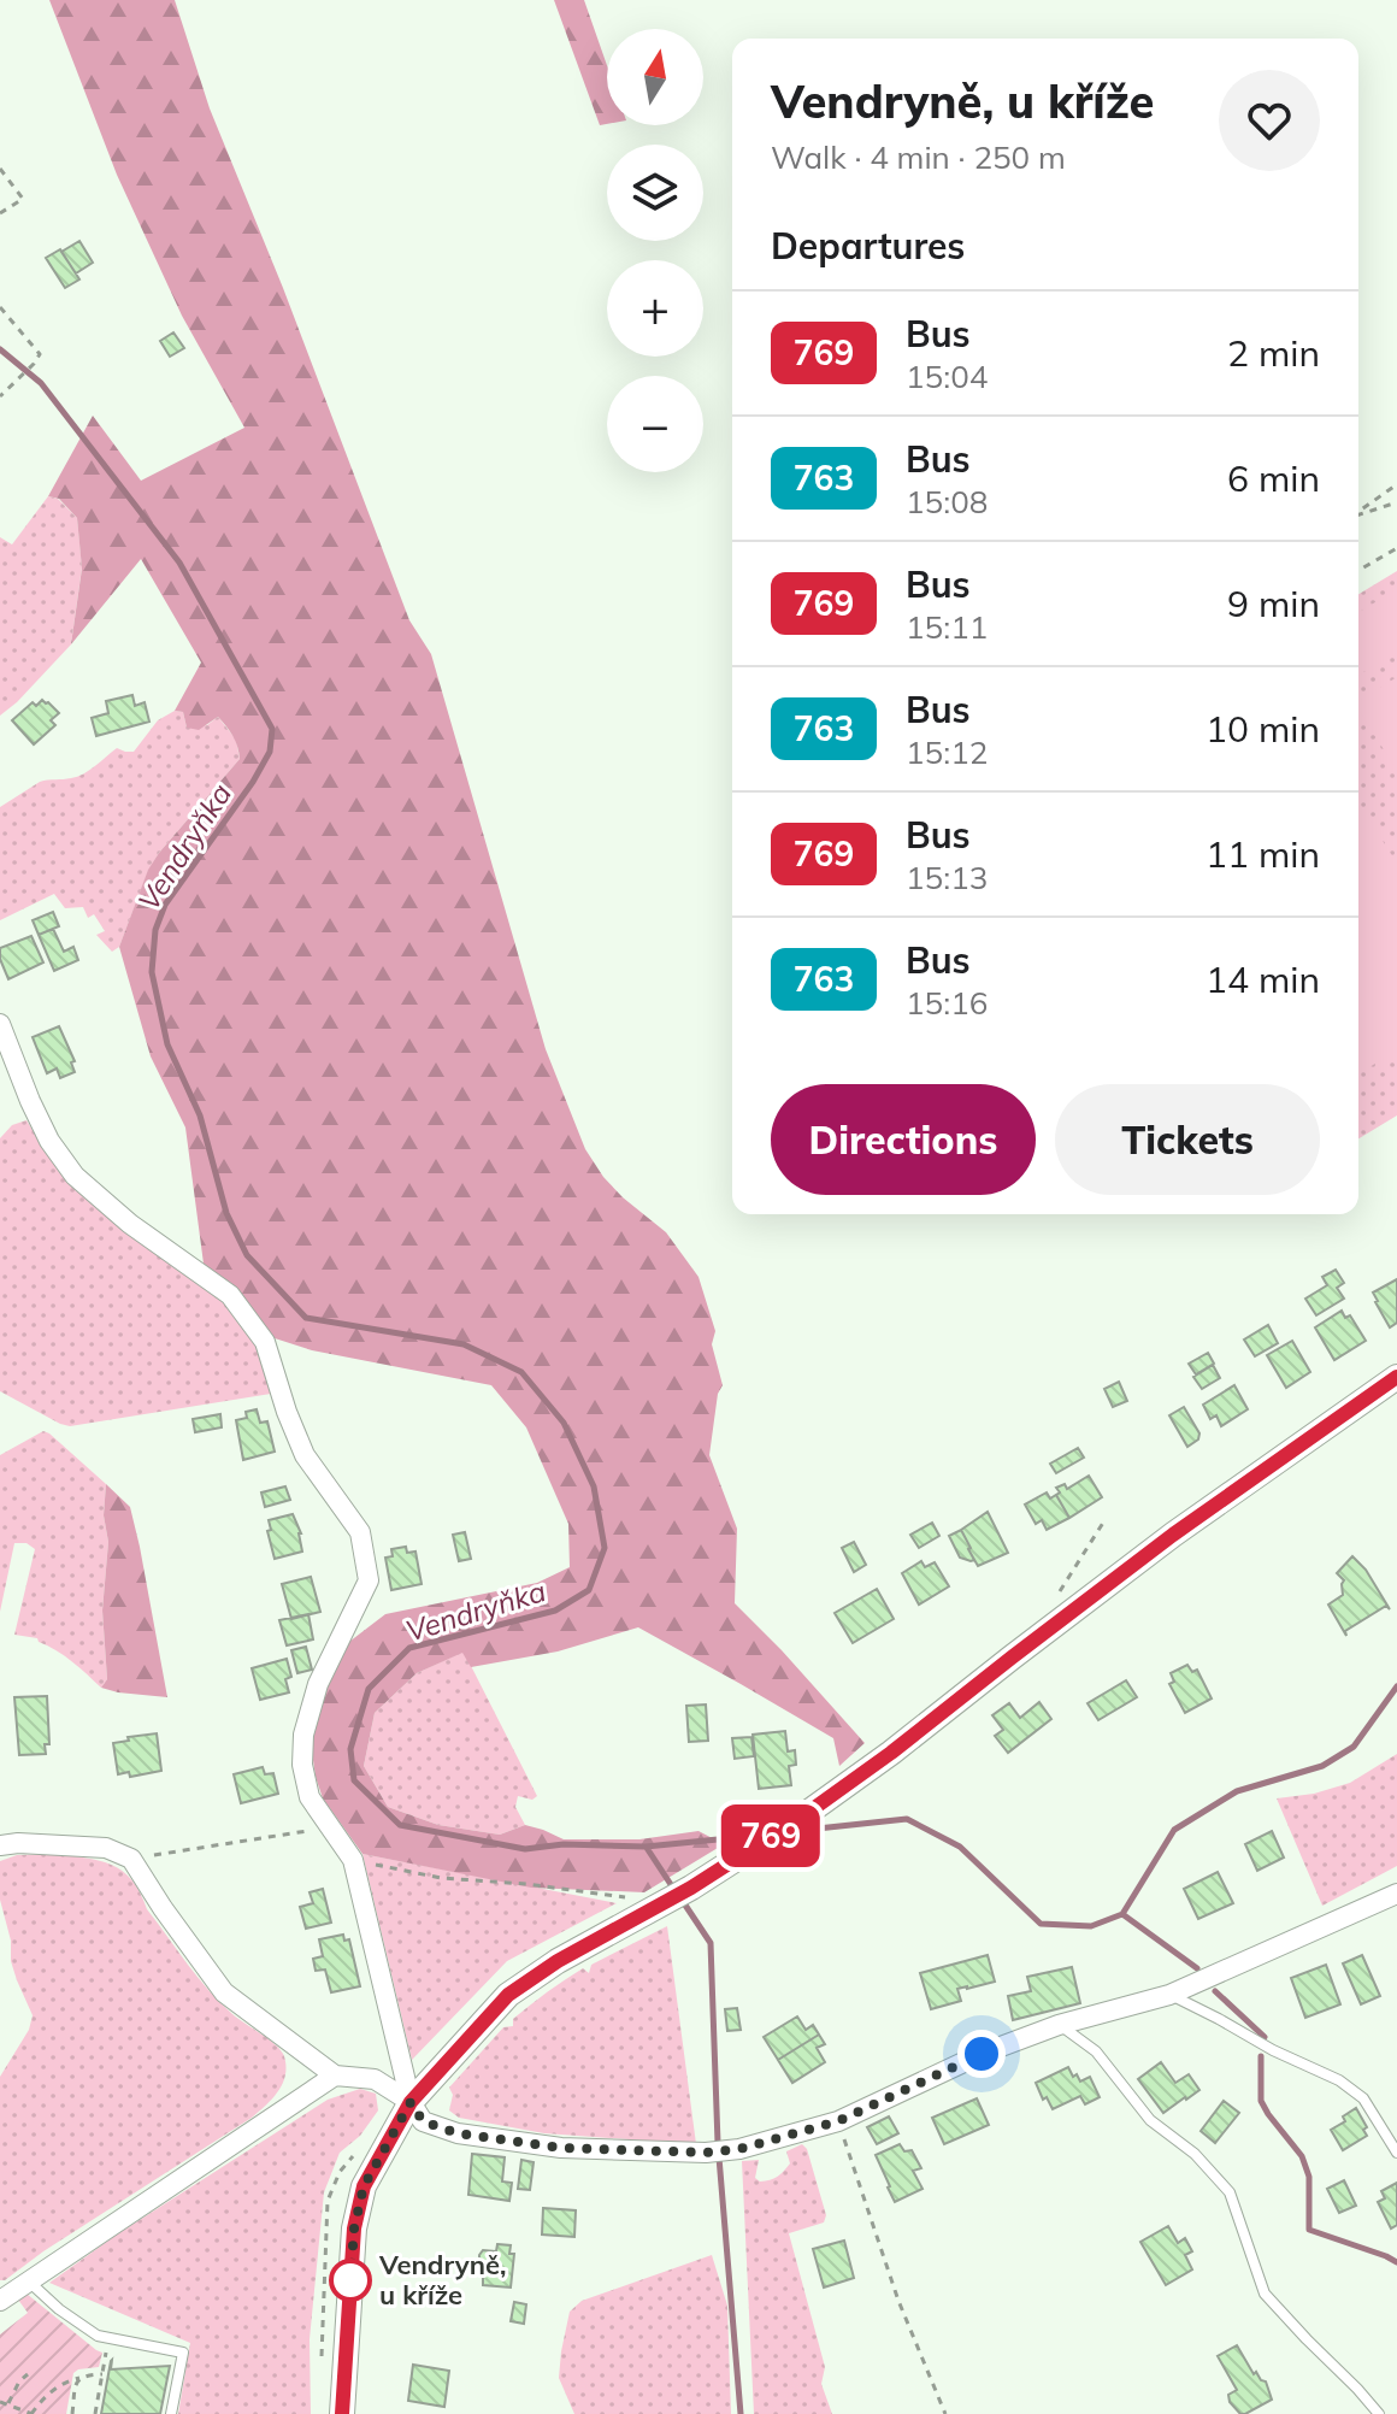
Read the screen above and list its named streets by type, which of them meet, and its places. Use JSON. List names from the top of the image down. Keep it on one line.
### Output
{"water":["Vendryňka"],"places":["Vendryně, u kříže"],"lines":["bus line 769"],"north":"top","page":{"on_map":"769","map_buttons":["+","−"],"heading":[["Vendryně, u kříže","Walk · 4 min · 250 m"],"Departures"],"list":[{"mark":"769","name":"Bus","note":"15:04","value":"2 min"},{"mark":"763","name":"Bus","note":"15:08","value":"6 min"},{"mark":"769","name":"Bus","note":"15:11","value":"9 min"},{"mark":"763","name":"Bus","note":"15:12","value":"10 min"},{"mark":"769","name":"Bus","note":"15:13","value":"11 min"},{"mark":"763","name":"Bus","note":"15:16","value":"14 min"}],"buttons":["Directions","Tickets"]}}
